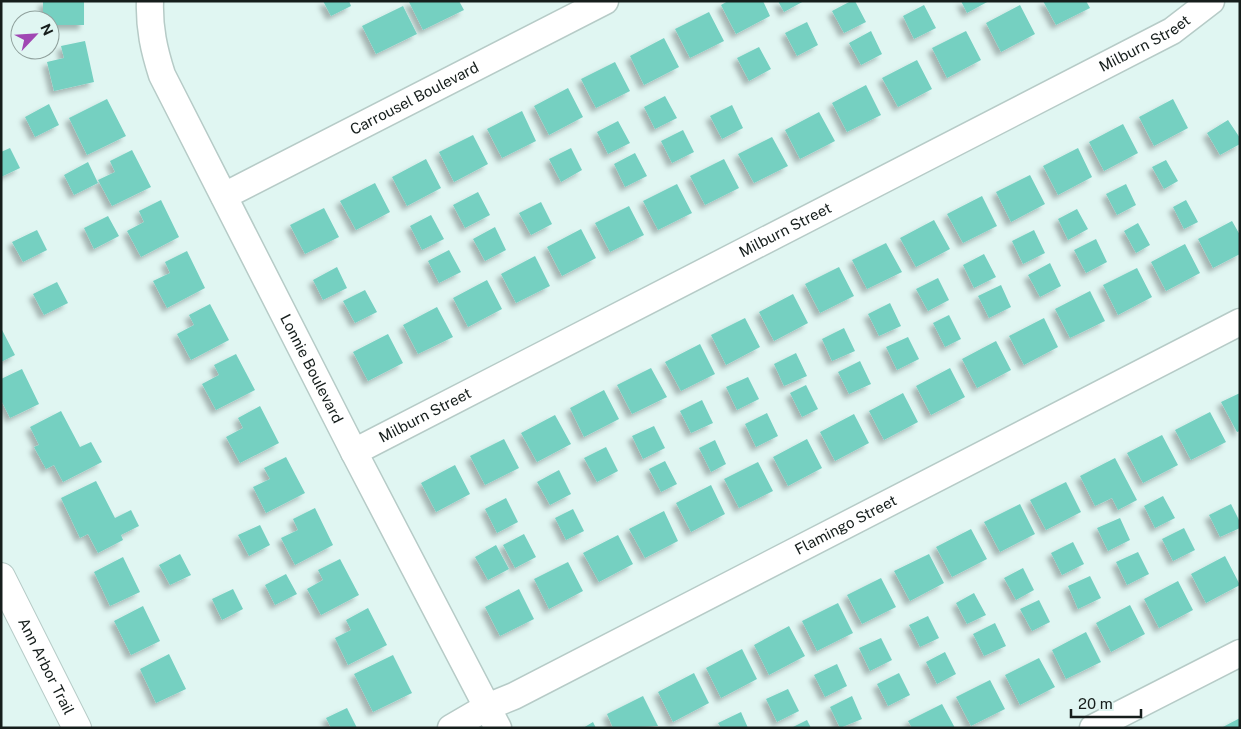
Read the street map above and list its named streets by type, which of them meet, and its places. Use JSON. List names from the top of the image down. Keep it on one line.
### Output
{"streets":{"street":["Milburn Street","Carrousel Boulevard","Lonnie Boulevard","Flamingo Street","Ann Arbor Trail"]},"crossings":[["Milburn Street","Lonnie Boulevard"],["Carrousel Boulevard","Lonnie Boulevard"],["Lonnie Boulevard","Flamingo Street"]],"scale_bar":"20 m","north":"top right"}
